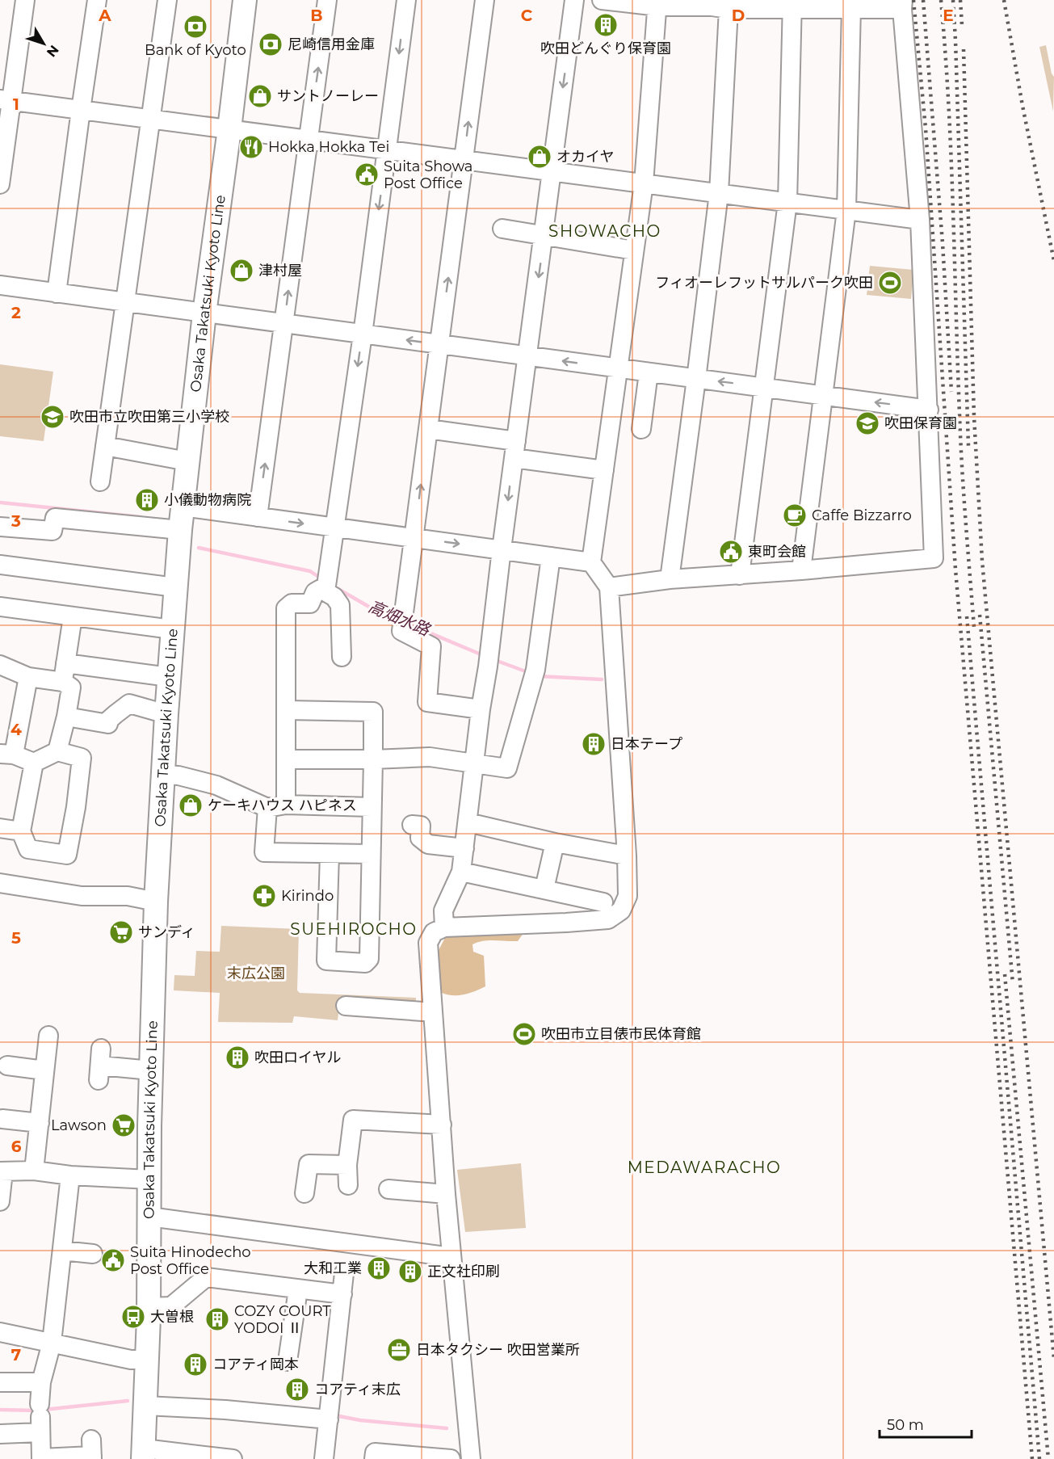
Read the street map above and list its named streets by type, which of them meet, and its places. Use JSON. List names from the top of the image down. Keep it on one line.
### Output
{"streets":{"main road":["Osaka Takatsuki Kyoto Line"]},"districts":["SHOWACHO","SUEHIROCHO","MEDAWARACHO"],"water":["高畑水路"],"parks":["末広公園"],"places":{"building":["吹田どんぐり保育園","小儀動物病院","日本テープ","吹田ロイヤル","大和工業","正文社印刷","COZY COURT YODOI Ⅱ","コアティ岡本","コアティ末広"],"bank":["Bank of Kyoto","尼崎信用金庫"],"shop":["サントノーレー","オカイヤ","津村屋","ケーキハウス ハピネス"],"restaurant":["Hokka Hokka Tei"],"public building":["Suita Showa Post Office","東町会館","Suita Hinodecho Post Office"],"sports":["フィオーレフットサルパーク吹田","吹田市立目俵市民体育館"],"school or university":["吹田市立吹田第三小学校","吹田保育園"],"cafe":["Caffe Bizzarro"],"pharmacy":["Kirindo"],"supermarket":["サンディ","Lawson"],"bus stop":["大曽根"],"office":["日本タクシー 吹田営業所"]},"scale_bar":"50 m","north":"bottom right","grid":{"columns":["A","B","C","D","E"],"rows":["1","2","3","4","5","6","7"]}}
